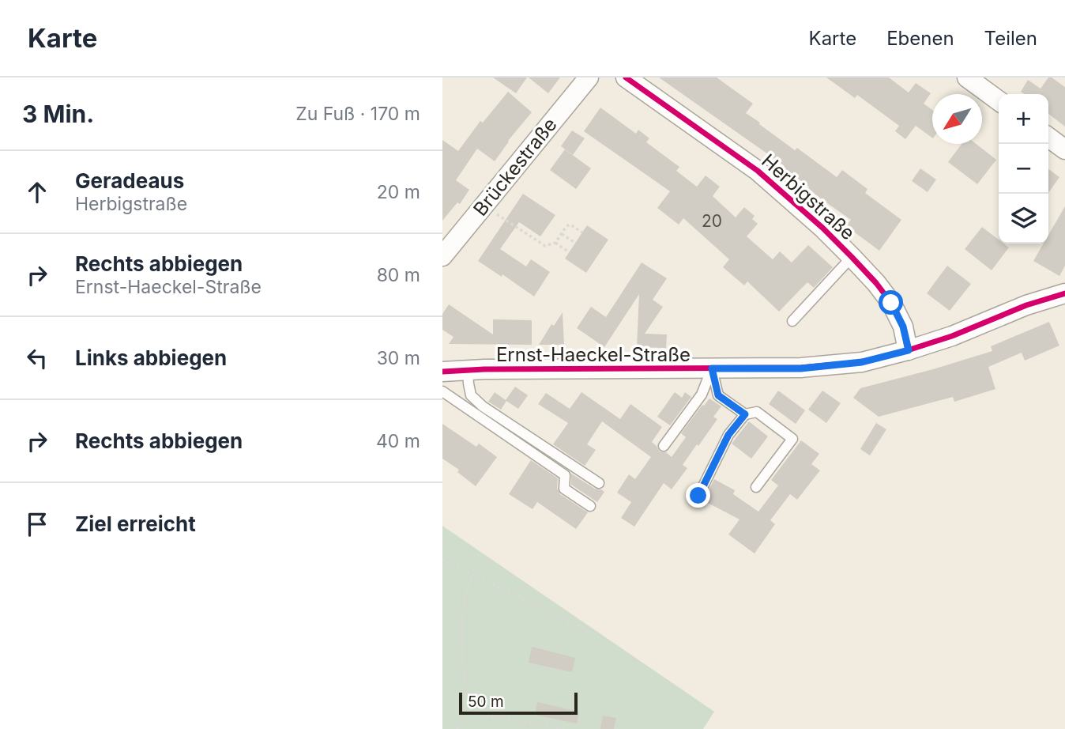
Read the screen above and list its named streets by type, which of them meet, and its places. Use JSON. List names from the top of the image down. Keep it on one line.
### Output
{"streets":{"street":["Brückestraße","Herbigstraße","Ernst-Haeckel-Straße"]},"crossings":[["Herbigstraße","Ernst-Haeckel-Straße"]],"house_numbers":["20"],"scale_bar":"50 m","north":"bottom left","page":{"header":"Karte","nav":["Karte","Ebenen","Teilen"],"heading":["3 Min.","Zu Fuß · 170 m"],"map_buttons":["+","−"],"list":[["Geradeaus","Herbigstraße","20 m"],["Rechts abbiegen","Ernst-Haeckel-Straße","80 m"],["Links abbiegen","30 m"],["Rechts abbiegen","40 m"],"Ziel erreicht"],"scale":"50 m"}}
